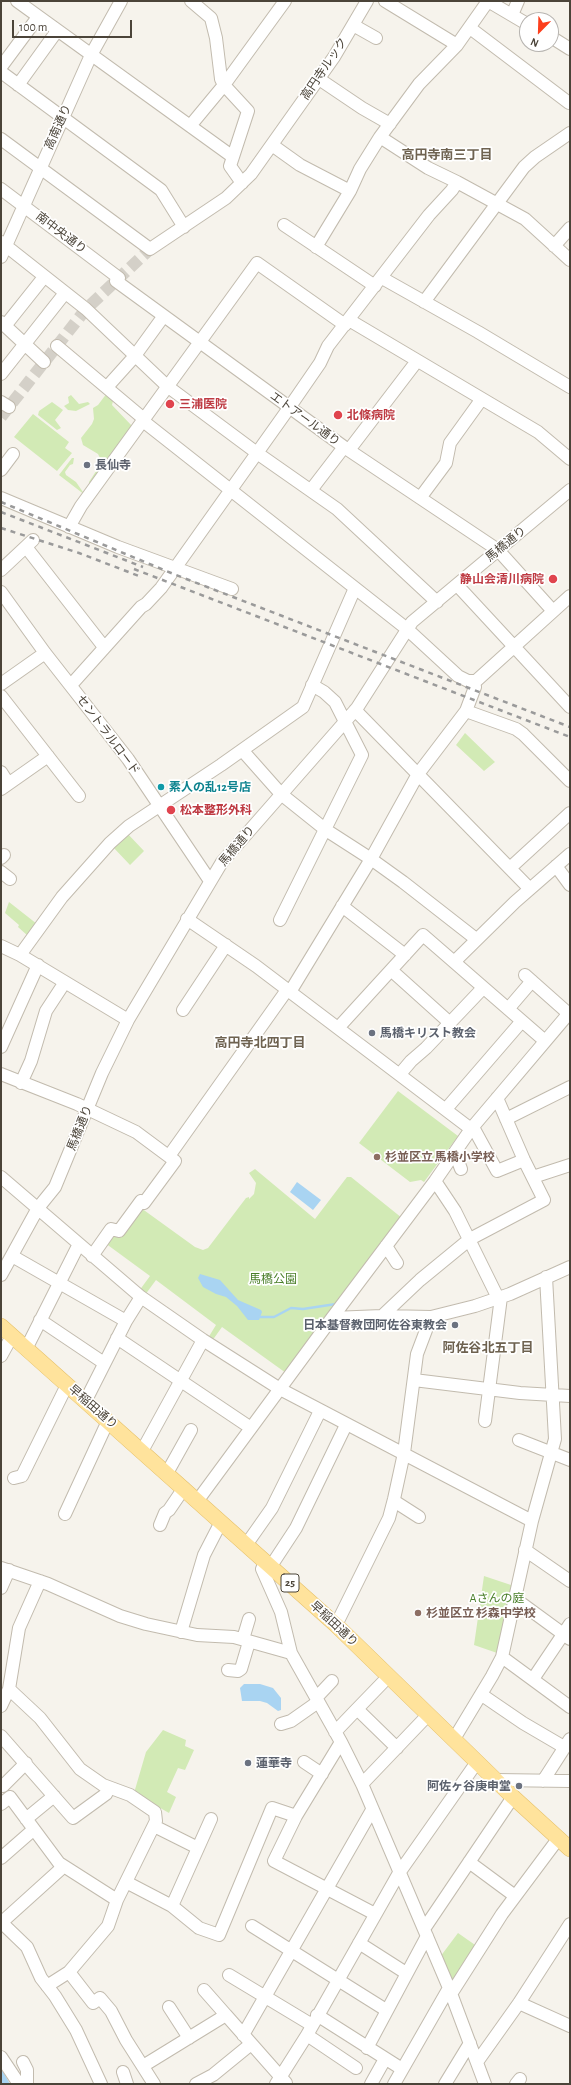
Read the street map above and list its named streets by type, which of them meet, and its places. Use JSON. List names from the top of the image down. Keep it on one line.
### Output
{"streets":{"main road":["早稲田通り","25"],"street":["高円寺ルック","高南通り","南中央通り","エトアール通り","馬橋通り","セントラルロード"]},"crossings":[["高円寺ルック","高南通り"],["高南通り","南中央通り"],["南中央通り","エトアール通り"],["エトアール通り","馬橋通り"],["馬橋通り","セントラルロード"]],"districts":["高円寺南三丁目","高円寺北四丁目","阿佐谷北五丁目"],"parks":["馬橋公園","Aさんの庭"],"places":["三浦医院","北條病院","長仙寺","静山会清川病院","素人の乱12号店","松本整形外科","馬橋キリスト教会","杉並区立 馬橋小学校","日本基督教団阿佐谷東教会","杉並区立 杉森中学校","蓮華寺","阿佐ヶ谷庚申堂"],"scale_bar":"100 m","north":"bottom left"}
